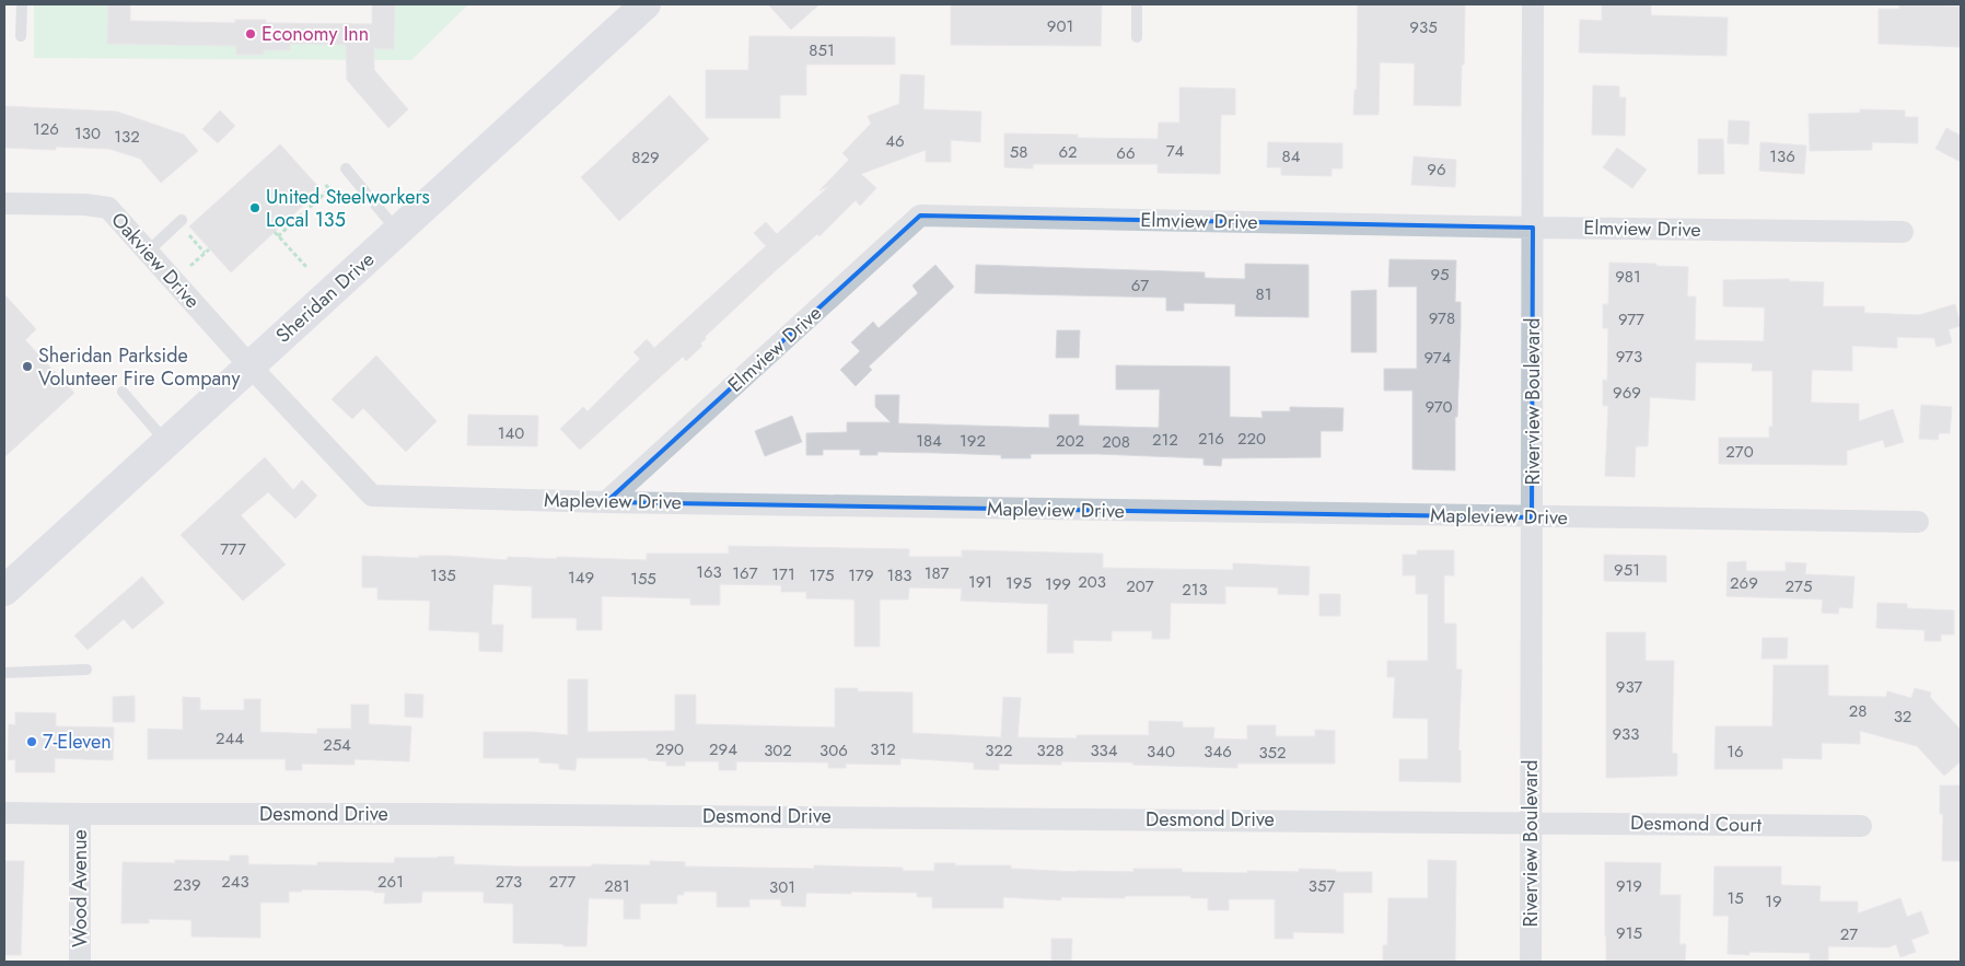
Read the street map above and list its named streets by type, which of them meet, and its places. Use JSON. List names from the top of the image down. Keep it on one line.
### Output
{"streets":{"main road":["Sheridan Drive"],"street":["Elmview Drive","Oakview Drive","Riverview Boulevard","Mapleview Drive","Desmond Drive","Desmond Court","Wood Avenue"]},"crossings":[["Elmview Drive","Riverview Boulevard"],["Elmview Drive","Mapleview Drive"],["Oakview Drive","Sheridan Drive"],["Oakview Drive","Mapleview Drive"],["Sheridan Drive","Mapleview Drive"],["Riverview Boulevard","Mapleview Drive"],["Riverview Boulevard","Desmond Drive"],["Riverview Boulevard","Desmond Court"],["Desmond Drive","Desmond Court"],["Desmond Drive","Wood Avenue"]],"places":["Economy Inn","United Steelworkers Local 135","Sheridan Parkside Volunteer Fire Company","7-Eleven"],"house_numbers":["901","935","851","126","130","132","46","74","58","62","66","84","136","829","96","95","981","67","81","978","977","973","974","969","970","140","216","220","212","184","192","202","208","270","777","951","163","167","187","171","135","175","179","183","149","155","191","203","195","269","199","207","275","213","937","28","32","933","244","254","290","294","312","302","306","322","328","334","340","346","16","352","243","261","273","277","239","281","357","919","301","15","19","915","27"]}
